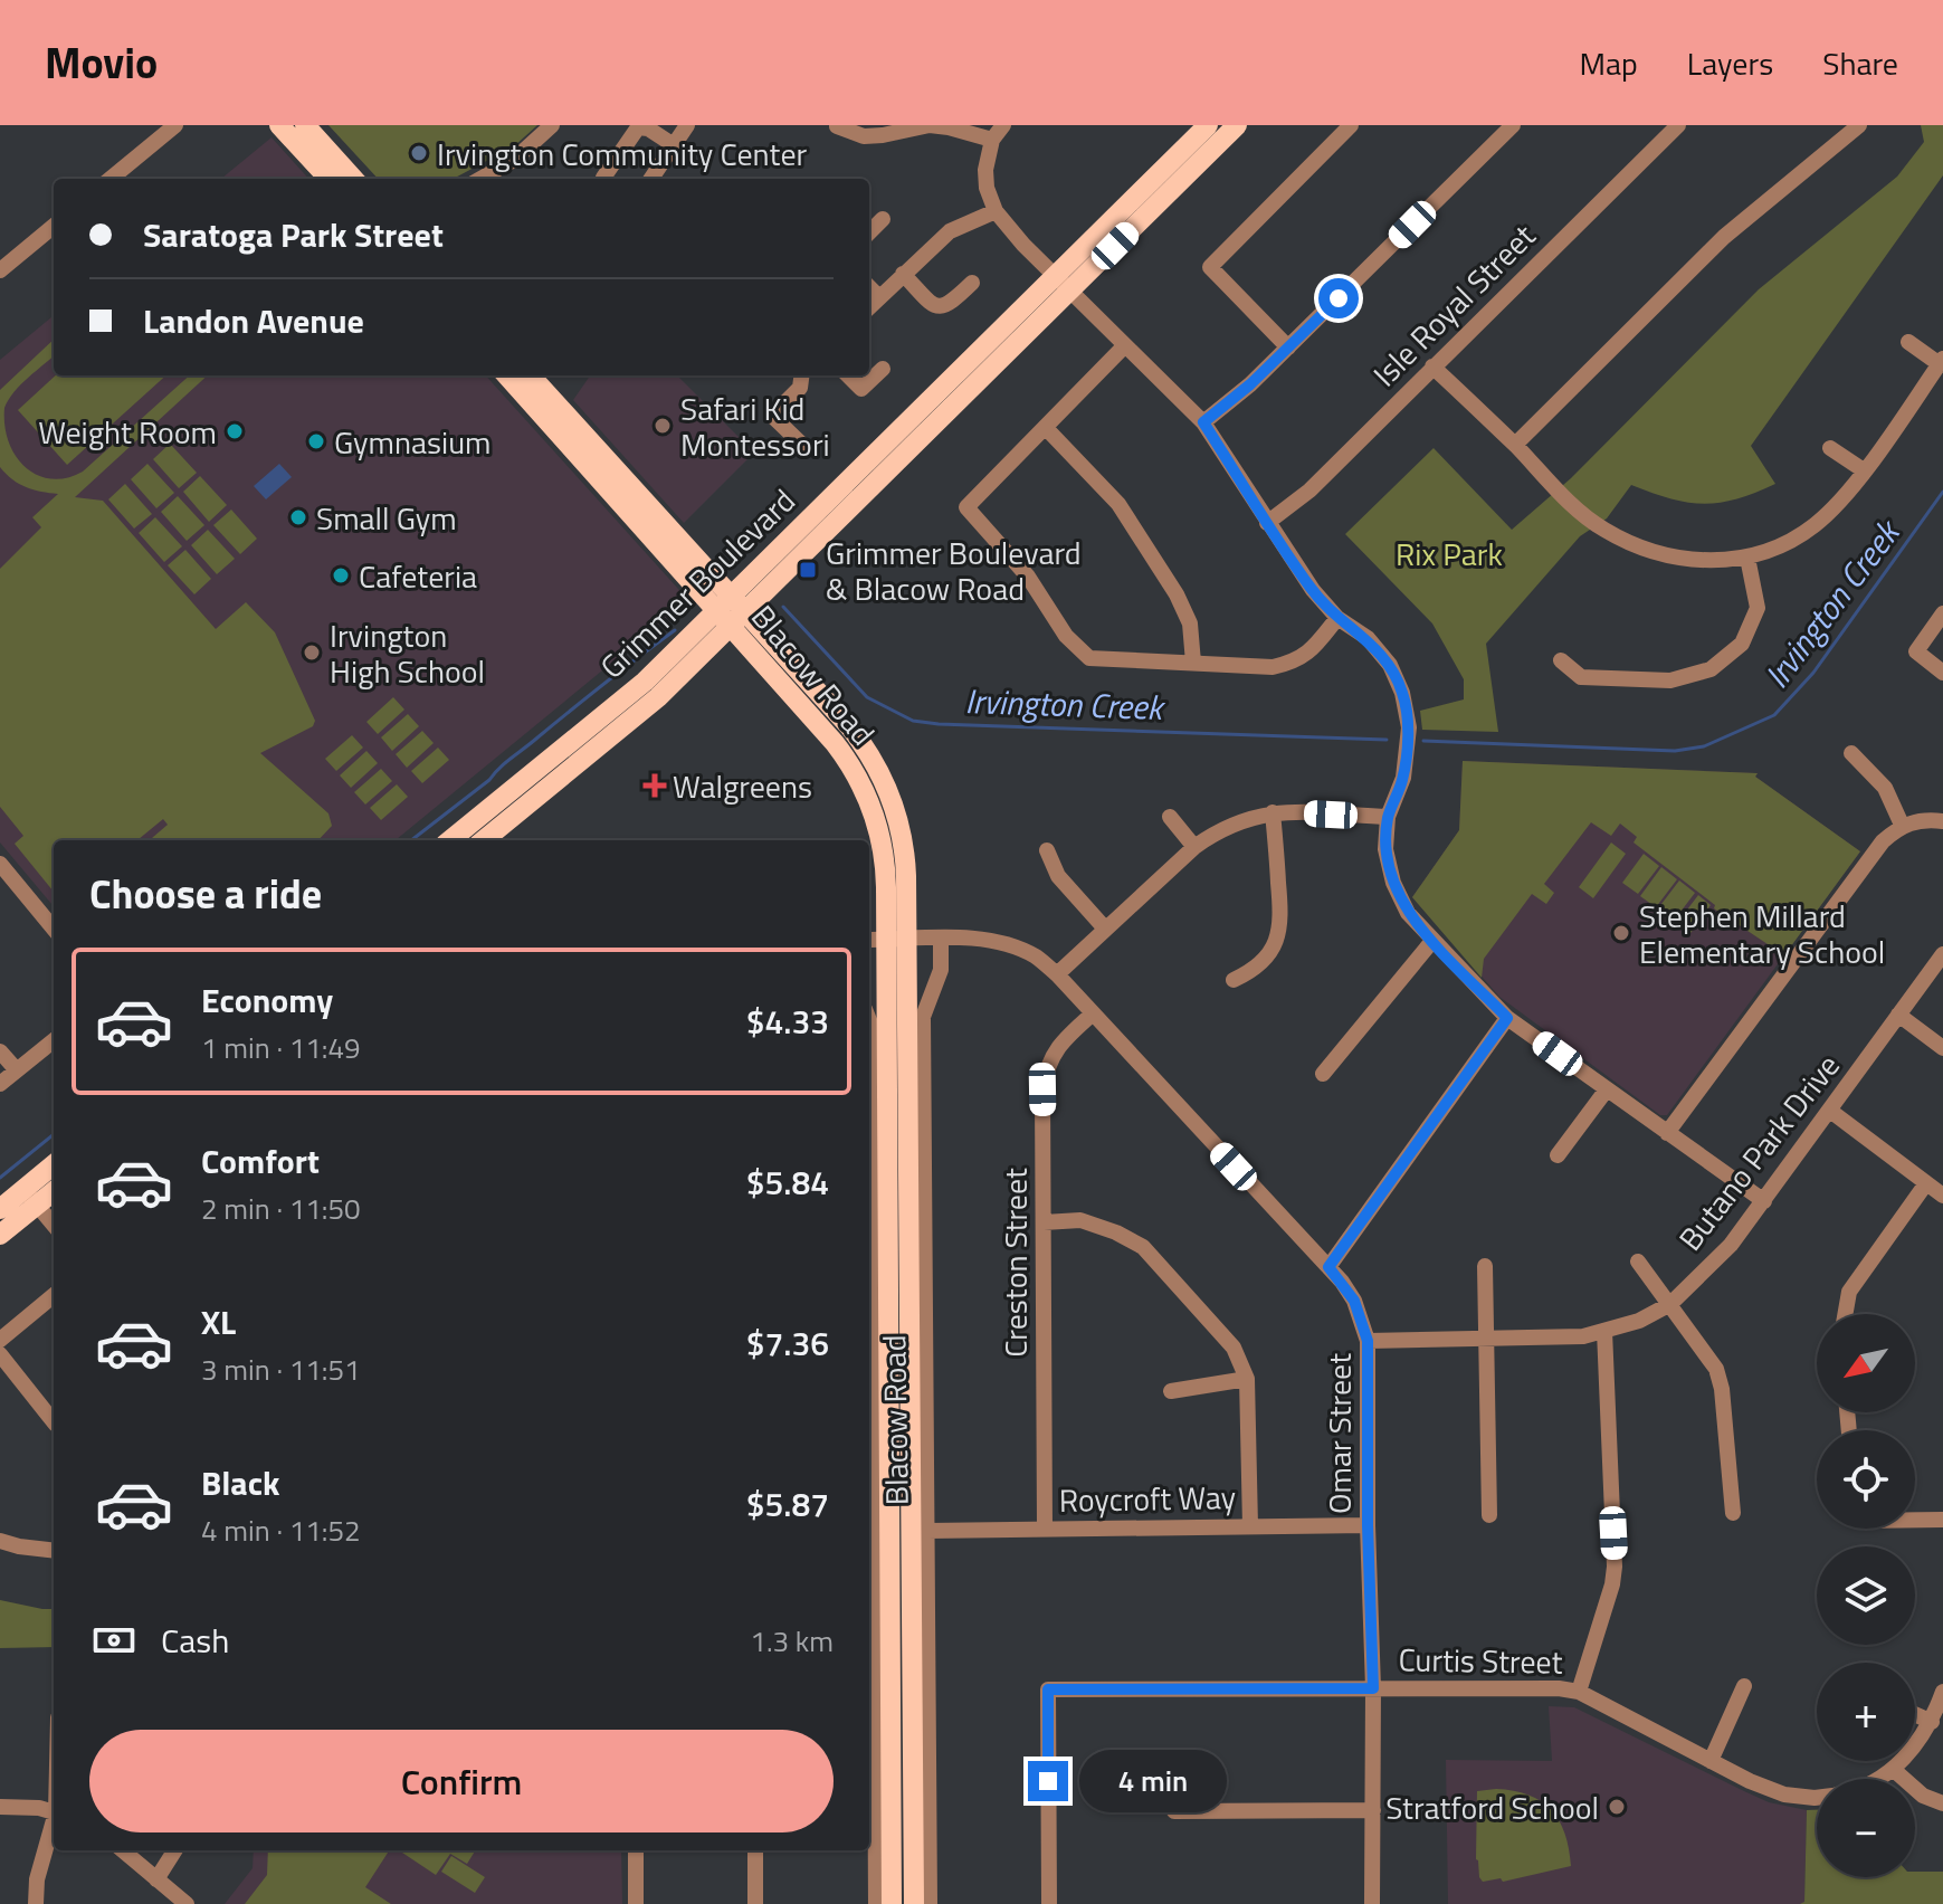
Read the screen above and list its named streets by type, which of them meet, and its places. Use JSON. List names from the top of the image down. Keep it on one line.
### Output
{"streets":{"main road":["Grimmer Boulevard","Blacow Road"],"street":["Isle Royal Street","Butano Park Drive","Creston Street","Omar Street","Roycroft Way","Curtis Street"]},"crossings":[["Grimmer Boulevard","Blacow Road"],["Blacow Road","Omar Street"],["Blacow Road","Roycroft Way"],["Butano Park Drive","Omar Street"],["Creston Street","Omar Street"],["Creston Street","Roycroft Way"],["Omar Street","Roycroft Way"],["Omar Street","Curtis Street"]],"water":["Irvington Creek"],"parks":["Rix Park"],"places":{"other":["Irvington Community Center","Safari Kid Montessori","Weight Room","Gymnasium","Small Gym","Cafeteria","Irvington High School","Stephen Millard Elementary School","Stratford School"],"transit":["Grimmer Boulevard & Blacow Road"],"health":["Walgreens"]},"north":"bottom left","page":{"header":"Movio","nav":["Map","Layers","Share"],"banner":["Saratoga Park Street","Landon Avenue"],"heading":"Choose a ride","list":[{"name":"Economy","note":"1 min · 11:49","value":"$4.33"},{"name":"Comfort","note":"2 min · 11:50","value":"$5.84"},{"name":"XL","note":"3 min · 11:51","value":"$7.36"},{"name":"Black","note":"4 min · 11:52","value":"$5.87"}],"map_buttons":["+","−"],"pay":["Cash","1.3 km"],"buttons":"Confirm","bubble":"4 min"}}
